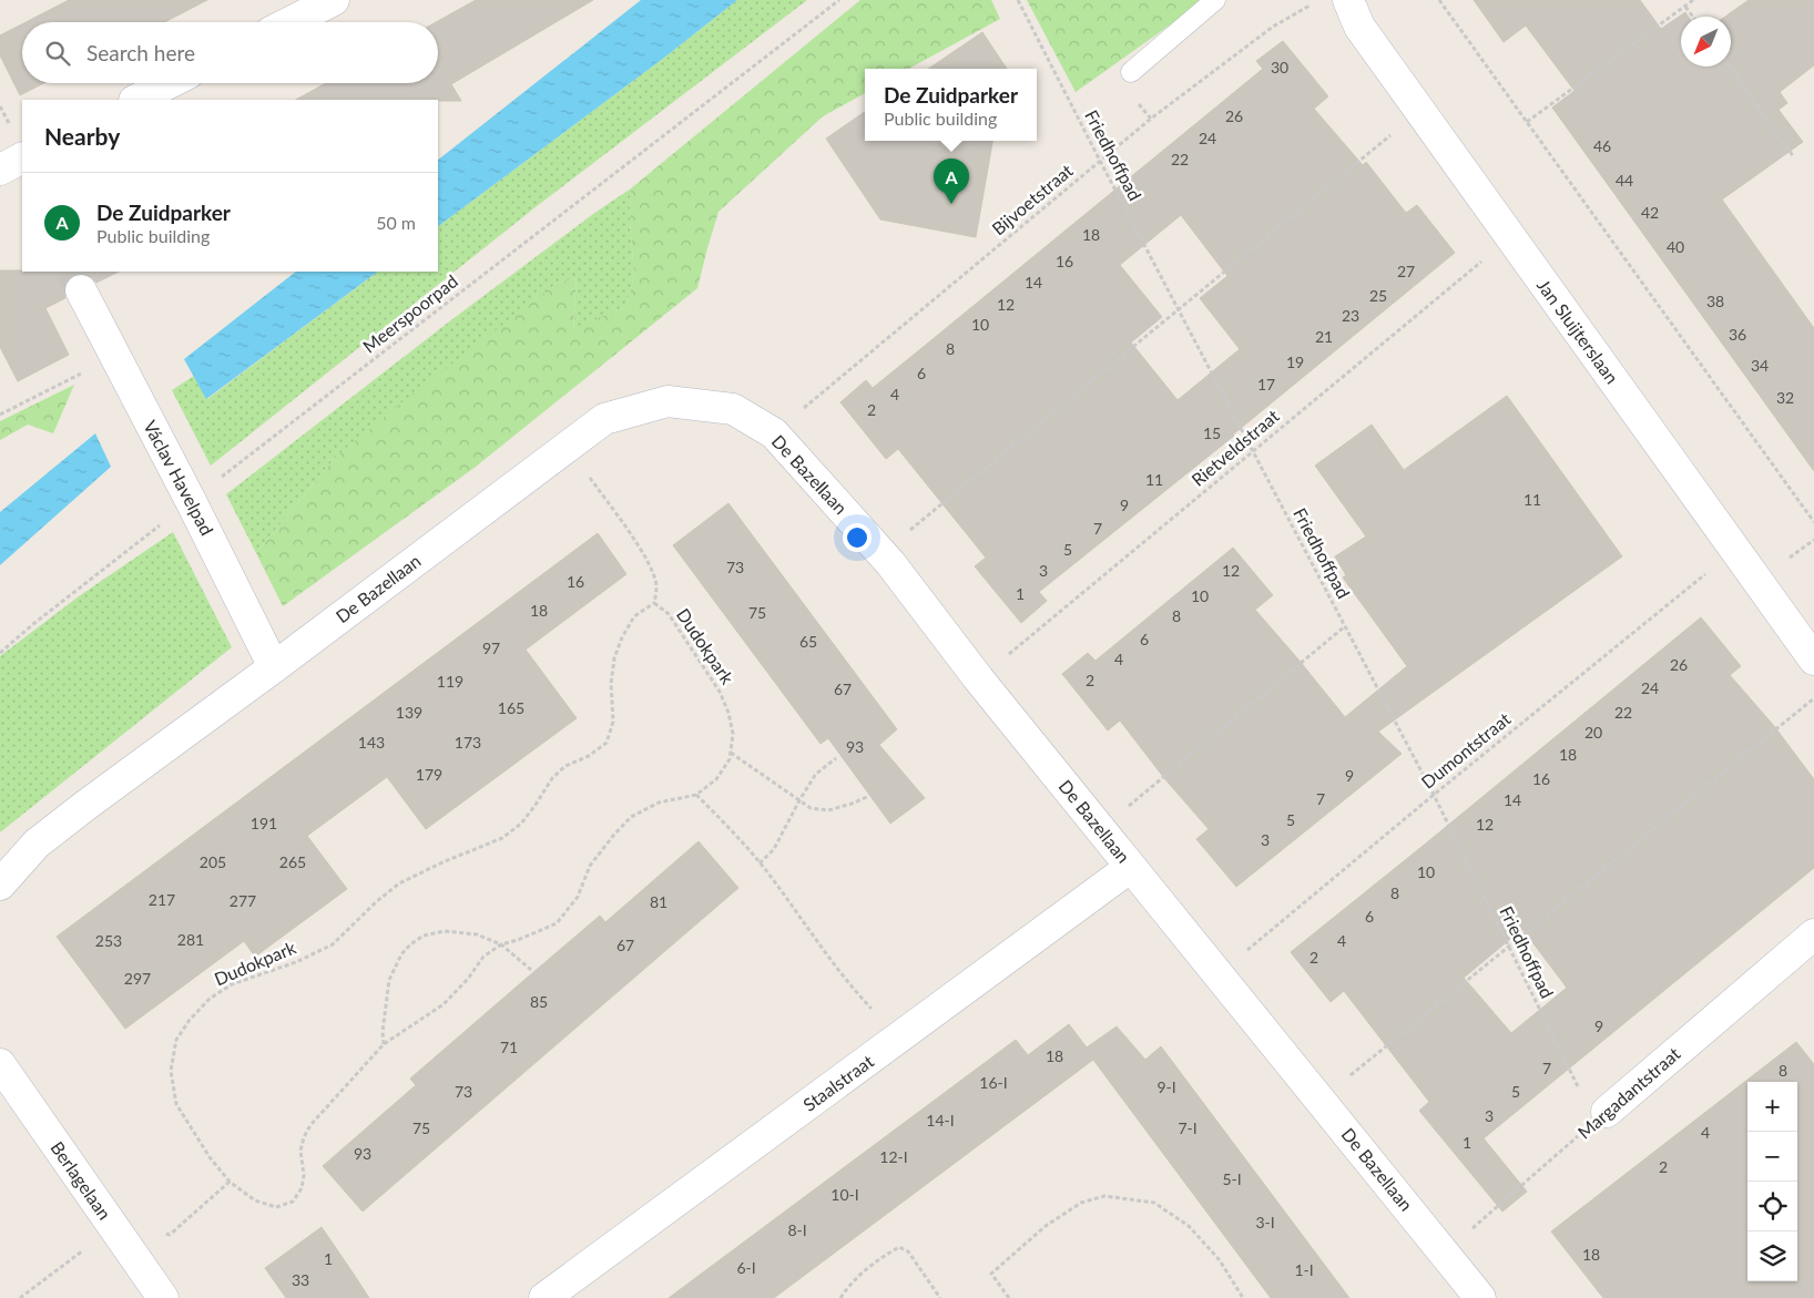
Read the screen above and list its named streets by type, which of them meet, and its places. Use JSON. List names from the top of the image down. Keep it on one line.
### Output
{"streets":{"street":["Jan Sluijterslaan","De Bazellaan","Václav Havelpad","Staalstraat","Margadantstraat","Berlagelaan"],"path":["Friedhoffpad","Bijvoetstraat","Meerspoorpad","Rietveldstraat","Dudokpark","Dumontstraat"]},"crossings":[["Friedhoffpad","Bijvoetstraat"],["Friedhoffpad","Rietveldstraat"],["Friedhoffpad","Dumontstraat"],["Friedhoffpad","Margadantstraat"],["Bijvoetstraat","De Bazellaan"],["Meerspoorpad","Václav Havelpad"],["Jan Sluijterslaan","Rietveldstraat"],["Jan Sluijterslaan","Dumontstraat"],["Rietveldstraat","De Bazellaan"],["De Bazellaan","Václav Havelpad"],["De Bazellaan","Dumontstraat"],["De Bazellaan","Staalstraat"],["De Bazellaan","Margadantstraat"]],"house_numbers":["30","26","24","46","22","44","42","18","40","16","27","14","25","38","12","23","10","36","21","8","19","34","6","17","4","32","2","15","11","11","9","7","5","73","3","12","16","1","10","18","75","8","6","65","97","4","26","2","119","24","67","165","139","22","20","143","173","93","18","179","9","16","7","14","5","191","12","3","205","265","10","8","217","277","81","6","281","253","4","67","2","297","85","9","71","18","7","8","16-I","9-I","73","5","3","14-I","75","7-I","4","1","93","12-I","2","5-I","10-I","3-I","8-I","18","1","6-I","1-I","33"],"north":"bottom left","page":{"search":"Search here","popup":["De Zuidparker","Public building"],"heading":"Nearby","pins":"A","list":[{"mark":"A","name":"De Zuidparker","note":"Public building","value":"50 m"}],"map_buttons":["+","−"]}}
